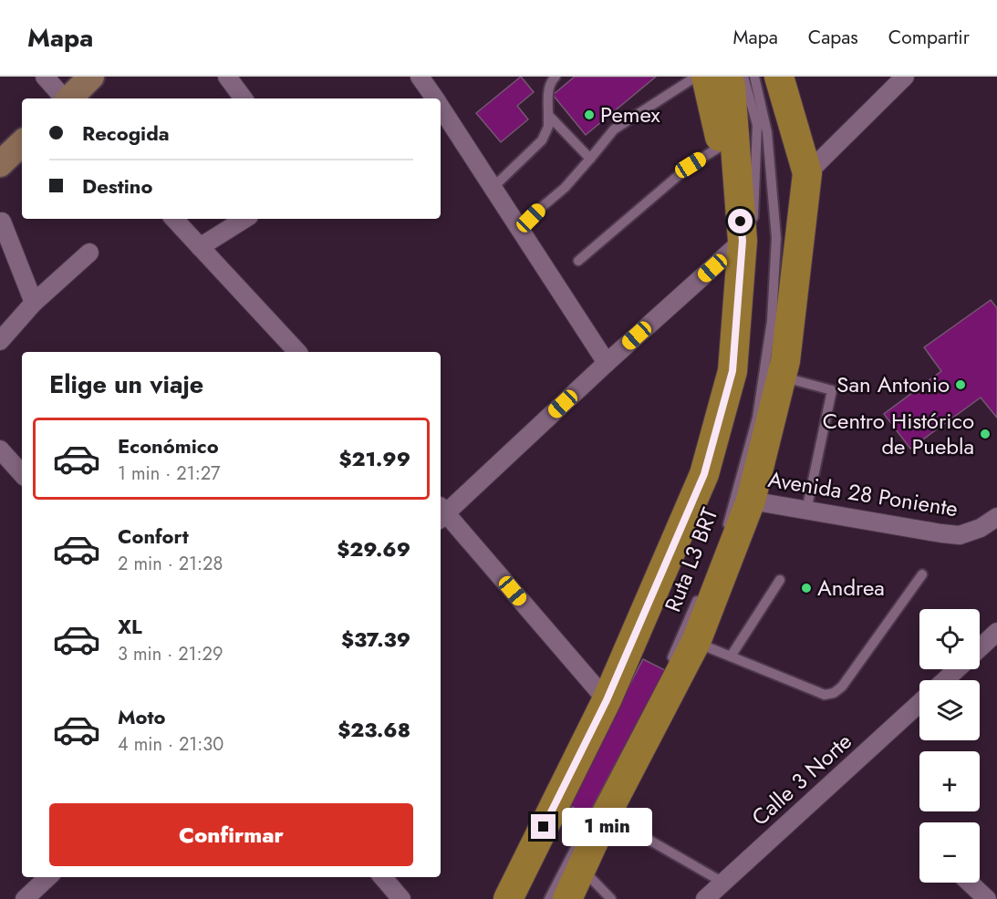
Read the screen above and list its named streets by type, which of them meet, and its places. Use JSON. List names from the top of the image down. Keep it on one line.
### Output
{"streets":{"street":["Avenida 28 Poniente","Calle 3 Norte"],"lane":["Ruta L3 BRT"]},"places":["Pemex","San Antonio","Centro Histórico de Puebla","Andrea"],"page":{"header":"Mapa","nav":["Mapa","Capas","Compartir"],"banner":["Recogida","Destino"],"heading":"Elige un viaje","list":[{"name":"Económico","note":"1 min · 21:27","value":"$21.99"},{"name":"Confort","note":"2 min · 21:28","value":"$29.69"},{"name":"XL","note":"3 min · 21:29","value":"$37.39"},{"name":"Moto","note":"4 min · 21:30","value":"$23.68"}],"map_buttons":["+","−"],"buttons":"Confirmar","bubble":"1 min"}}
